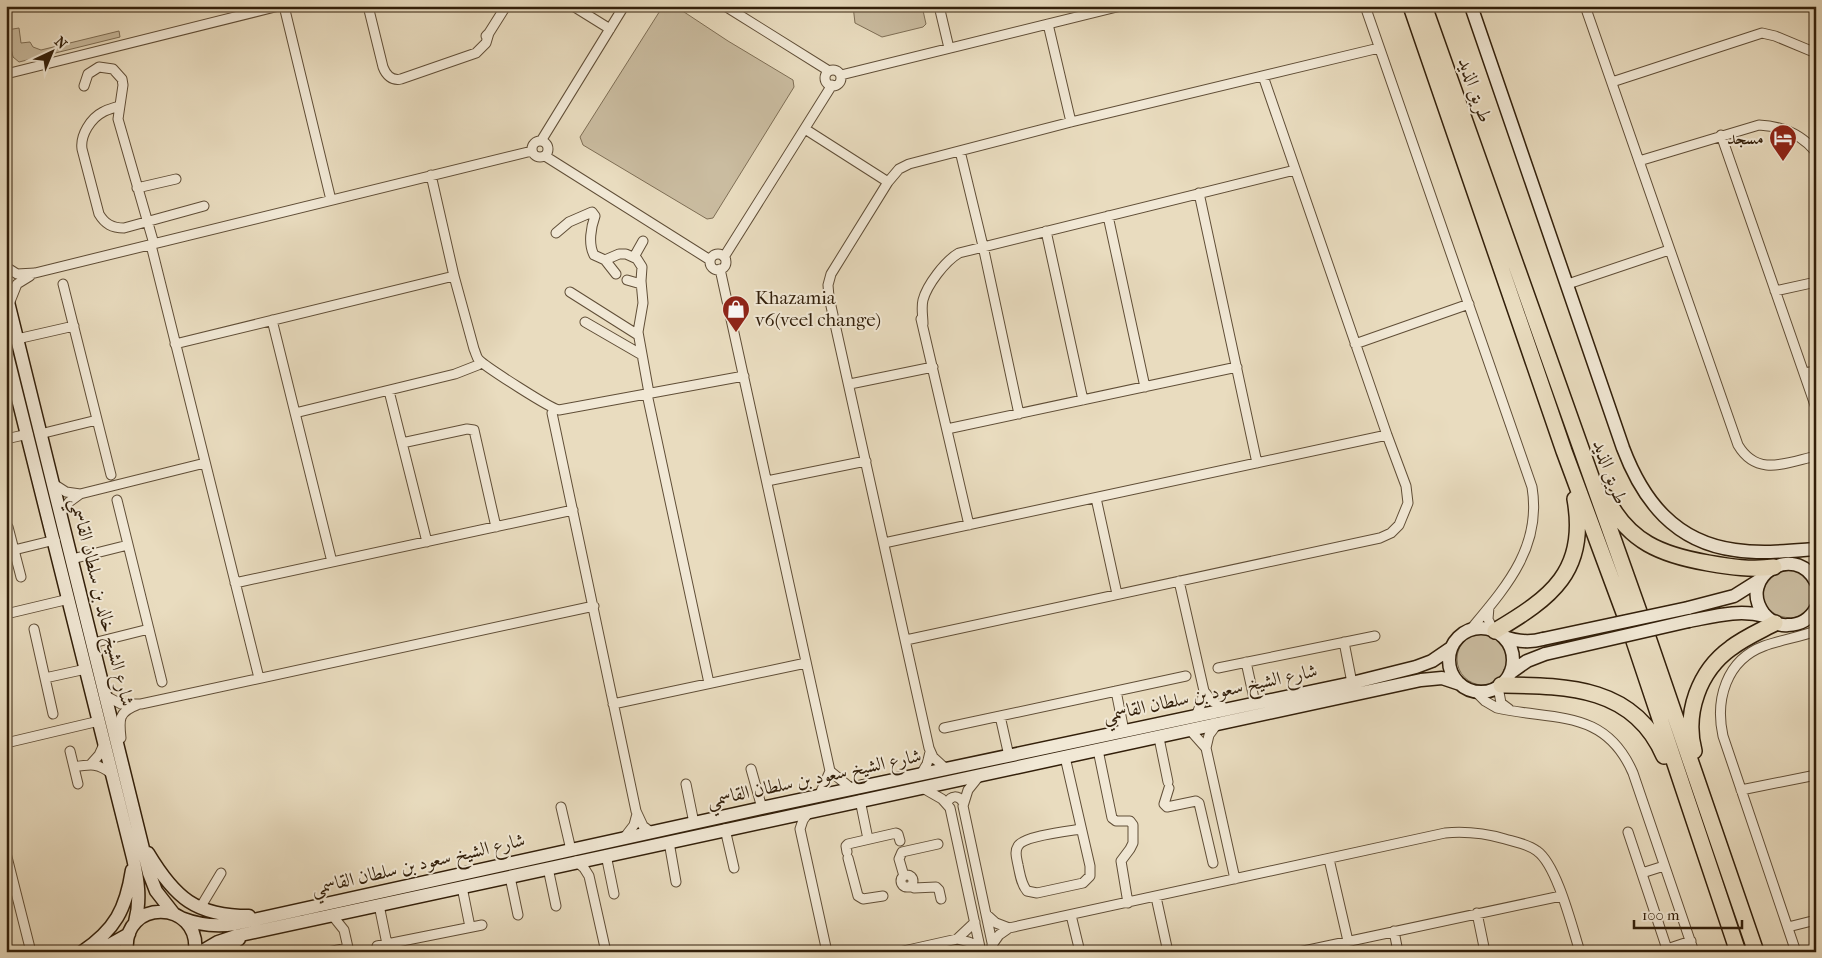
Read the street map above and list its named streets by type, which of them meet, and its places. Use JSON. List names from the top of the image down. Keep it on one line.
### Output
{"streets":{"highway":["طريق الذيد"],"main road":["شارع الشيخ خالد بن سلطان القاسمي","شارع الشيخ سعود بن سلطان القاسمي"]},"crossings":[["شارع الشيخ خالد بن سلطان القاسمي","شارع الشيخ سعود بن سلطان القاسمي"]],"places":{"hotel":["مسجد"],"shop":["Khazamia v6(veel change)"]},"scale_bar":"100 m","north":"top right"}
